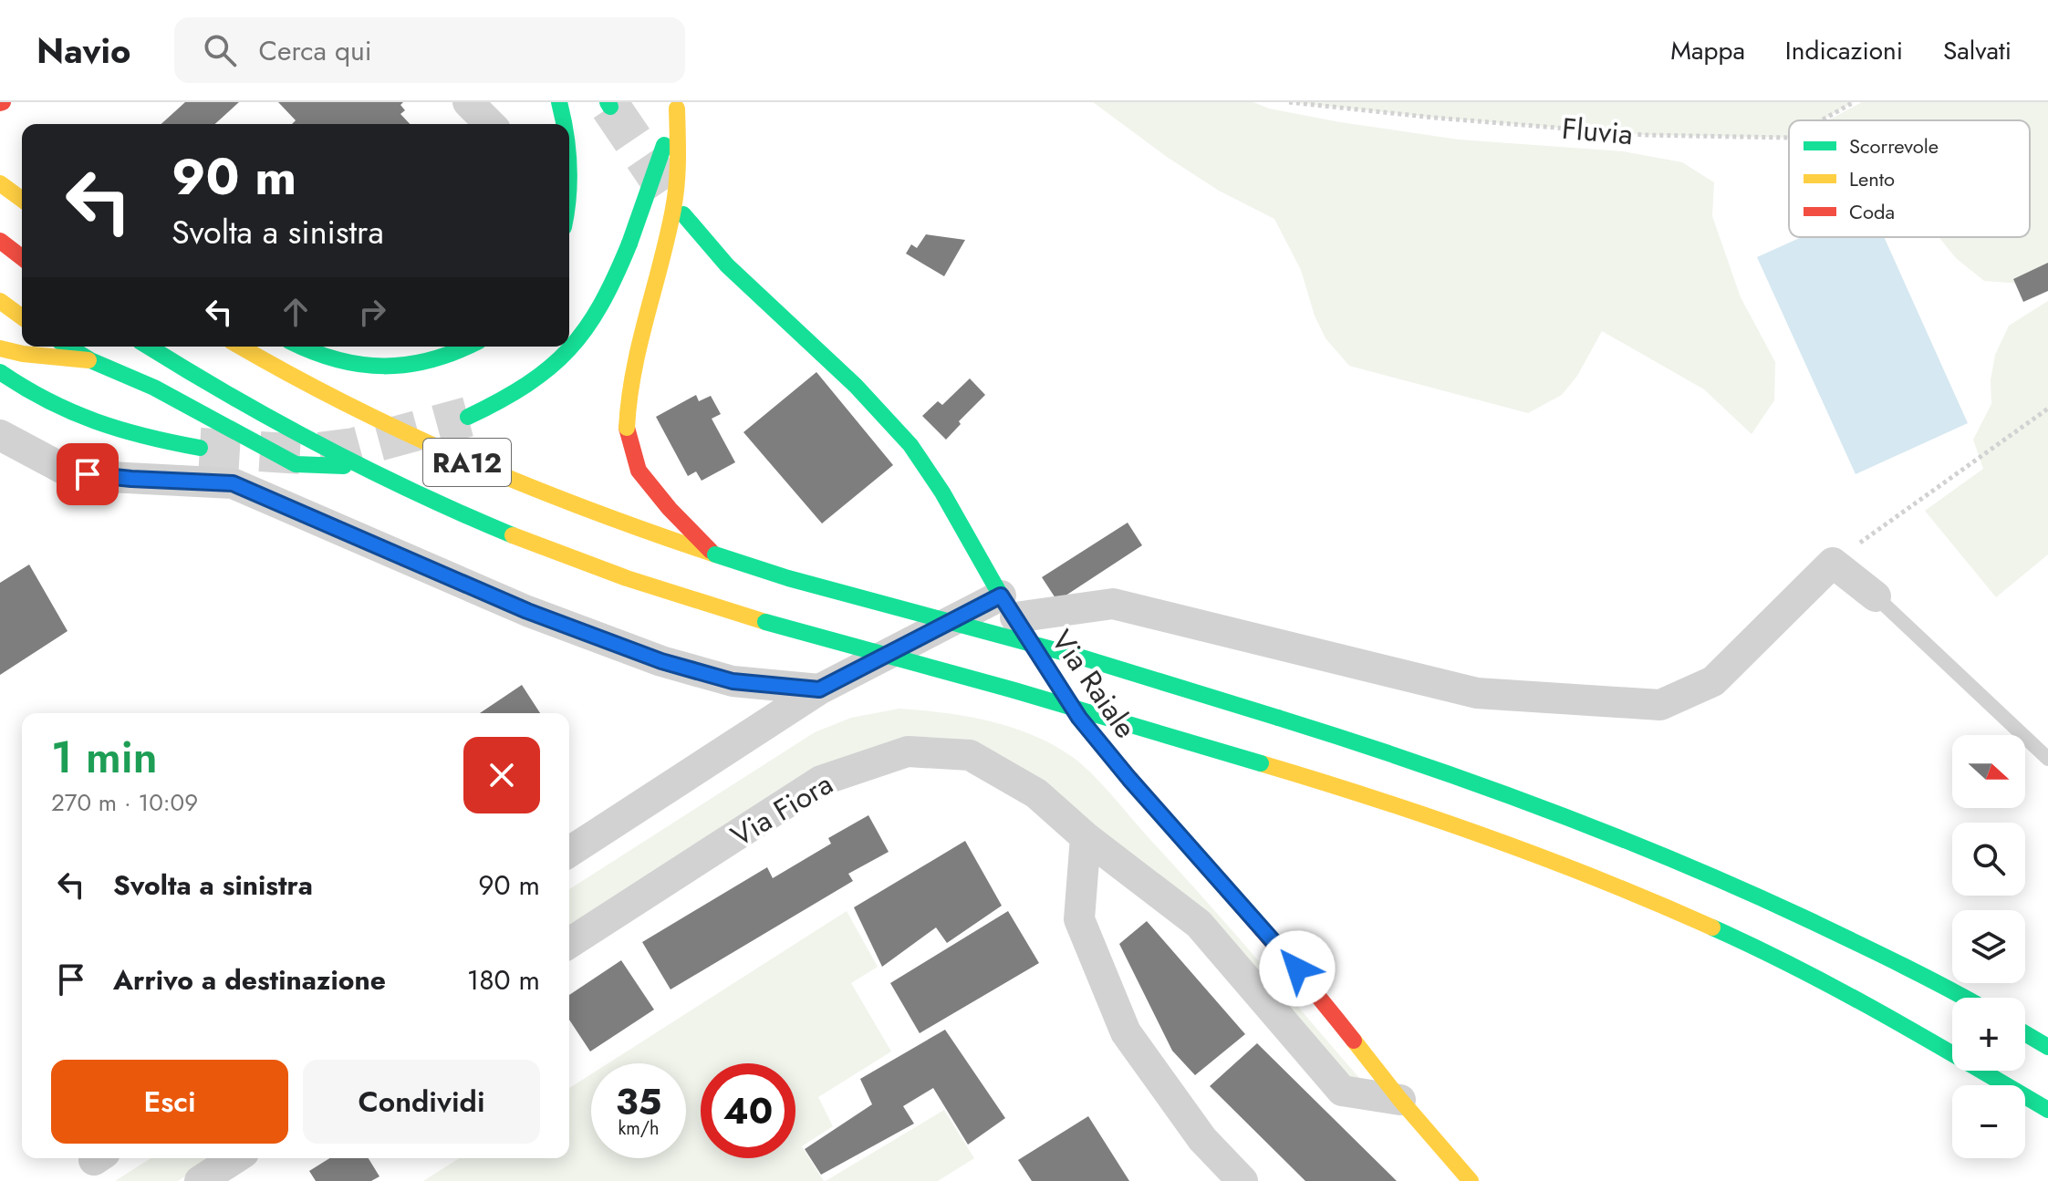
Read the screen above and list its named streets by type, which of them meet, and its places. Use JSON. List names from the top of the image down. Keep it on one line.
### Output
{"streets":{"main road":["RA12","Via Raiale"],"street":["Via Fiora"],"path":["Fluvia"]},"crossings":[["Via Raiale","Via Fiora"]],"legend":["Scorrevole","Lento","Coda"],"north":"right","page":{"header":"Navio","search":"Cerca qui","nav":["Mappa","Indicazioni","Salvati"],"turn":["90 m","Svolta a sinistra"],"heading":["1 min","270 m · 10:09"],"map_buttons":["+","−"],"list":[{"name":"Svolta a sinistra","value":"90 m"},{"name":"Arrivo a destinazione","value":"180 m"}],"buttons":["Esci","Condividi"],"speed":"35 km/h","limit":"40"}}
